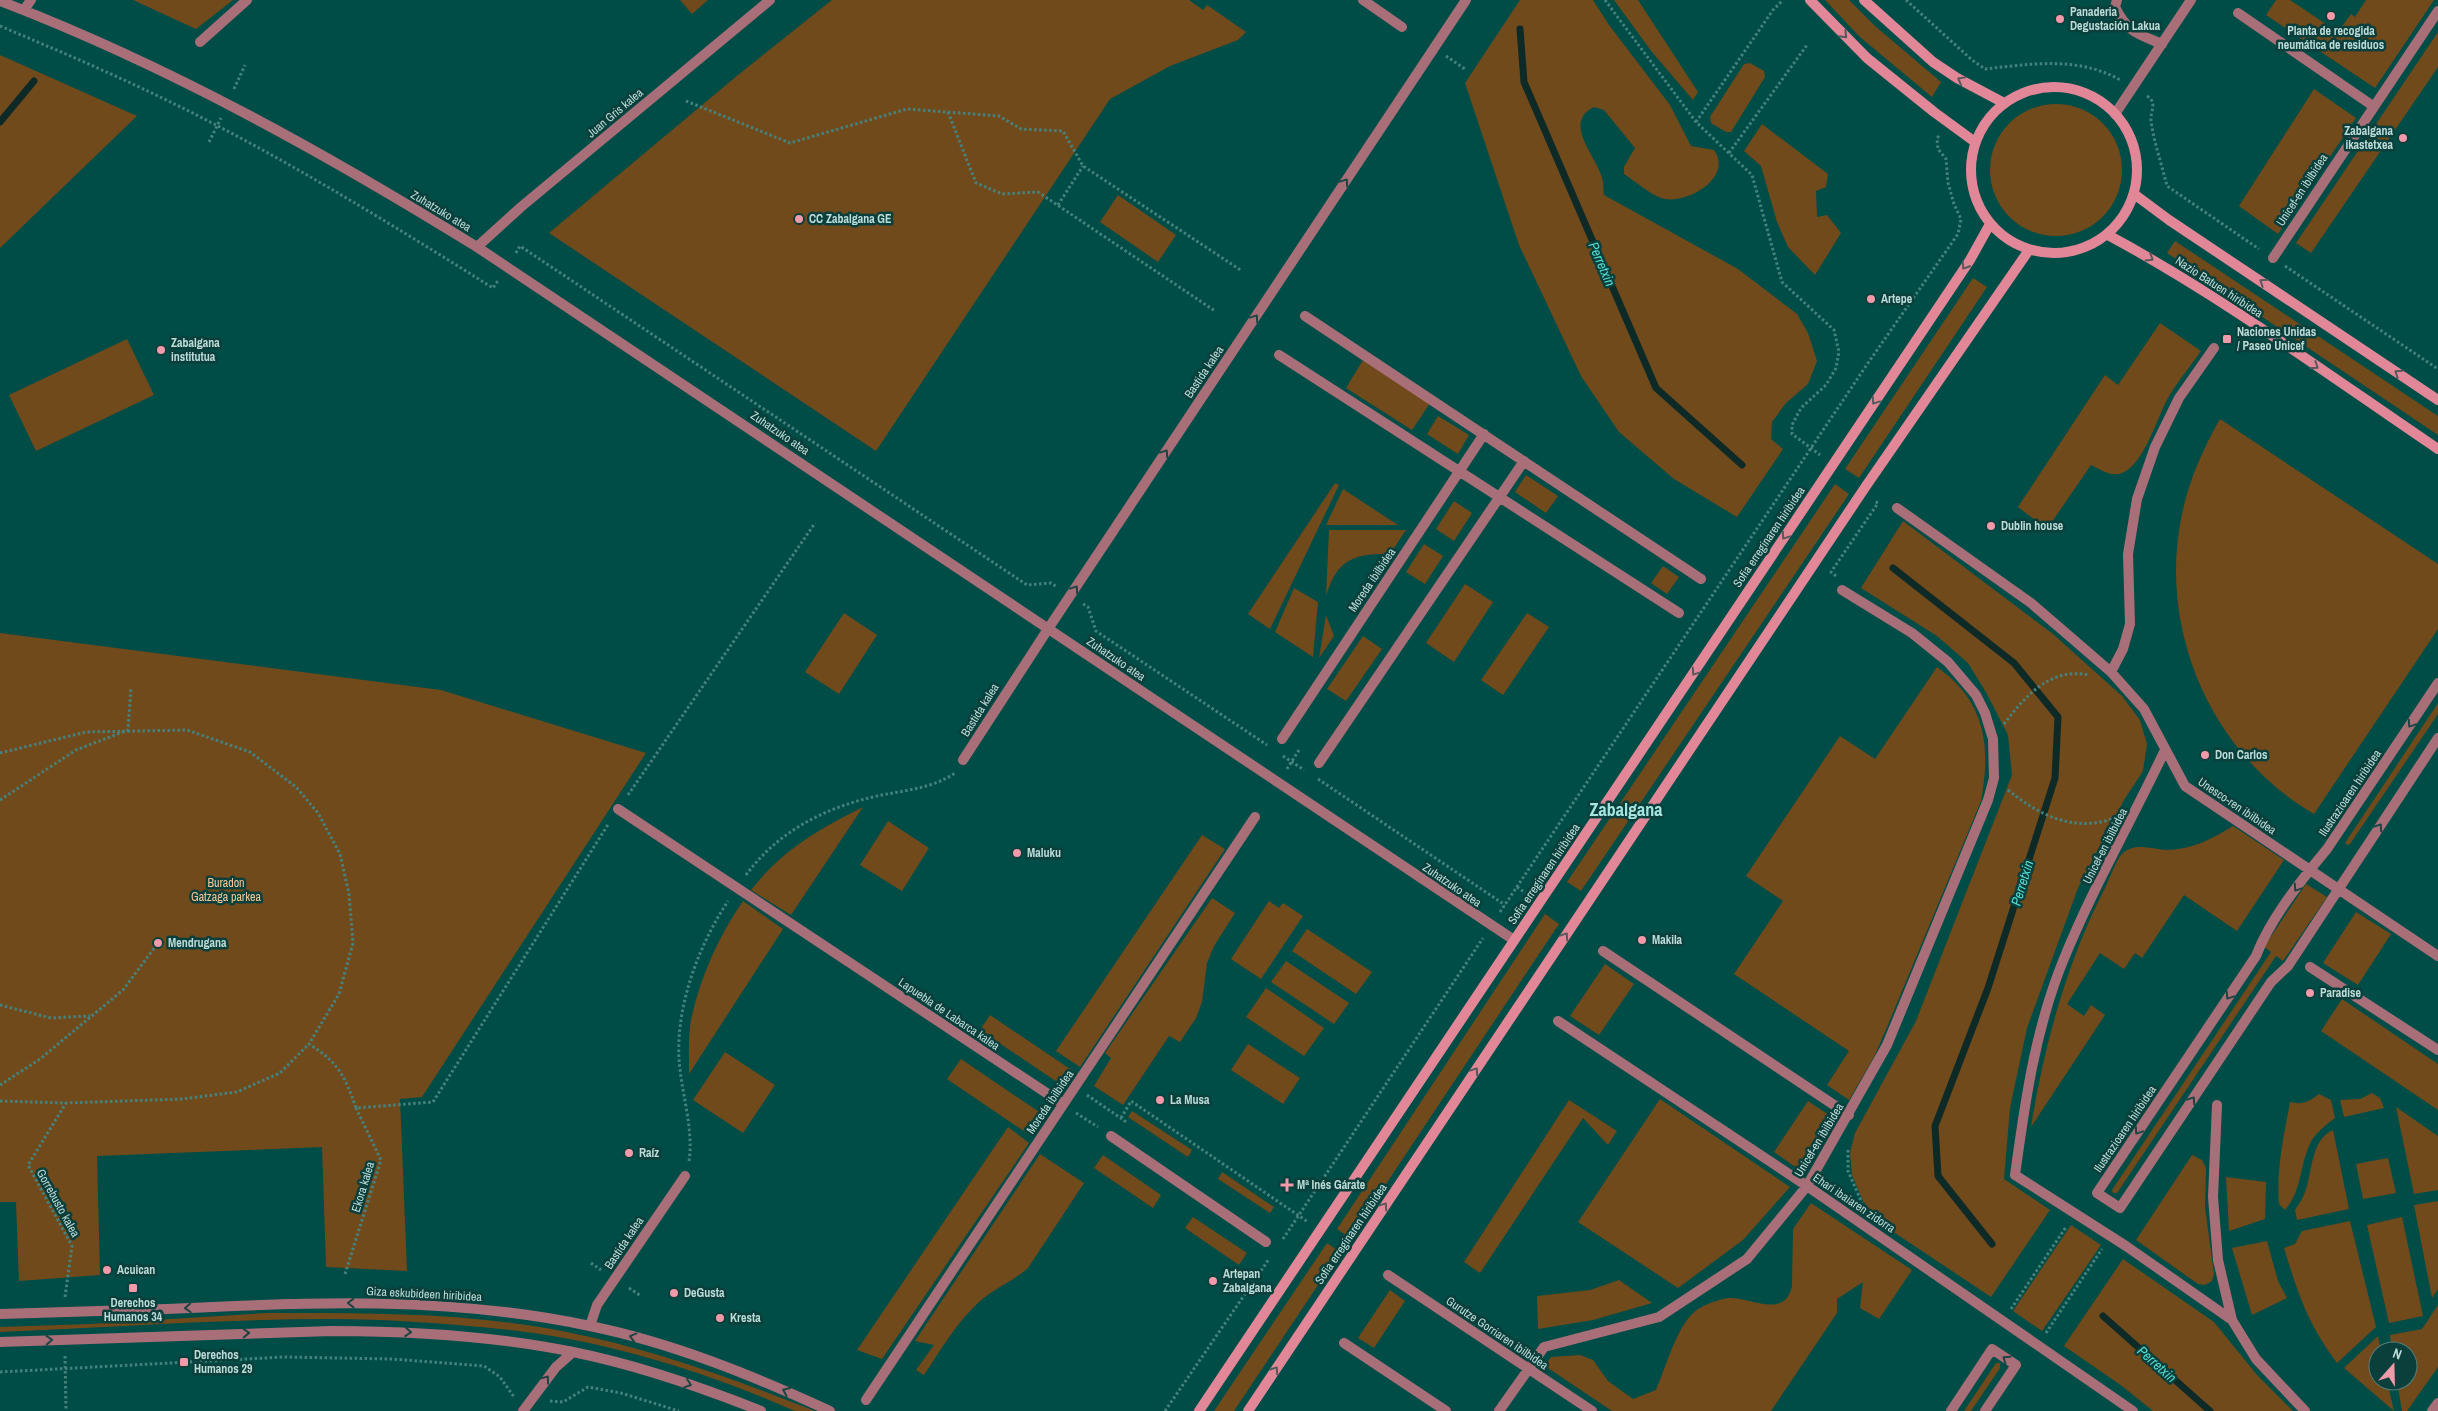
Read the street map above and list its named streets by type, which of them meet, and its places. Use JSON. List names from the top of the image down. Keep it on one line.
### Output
{"streets":{"main road":["Nazio Batuen hiribidea","Sofia erreginaren hiribidea"],"street":["Juan Gris kalea","Unicef-en ibilbidea","Zuhatzuko atea","Bastida kalea","Moreda ibilbidea","Ilustrazioaren hiribidea","Unesco-ren ibilbidea","Lapuebla de Labarca kalea","Ehari ibaiaren zidorra","Giza eskubideen hiribidea","Gurutze Gorriaren ibilbidea"],"path":["Ekora kalea","Gorrebusto kalea"]},"crossings":[["Juan Gris kalea","Zuhatzuko atea"],["Unicef-en ibilbidea","Unesco-ren ibilbidea"],["Unicef-en ibilbidea","Ehari ibaiaren zidorra"],["Unicef-en ibilbidea","Gurutze Gorriaren ibilbidea"],["Zuhatzuko atea","Bastida kalea"],["Zuhatzuko atea","Sofia erreginaren hiribidea"],["Nazio Batuen hiribidea","Sofia erreginaren hiribidea"],["Bastida kalea","Giza eskubideen hiribidea"],["Moreda ibilbidea","Lapuebla de Labarca kalea"],["Ilustrazioaren hiribidea","Unesco-ren ibilbidea"]],"one_way":["Bastida kalea"],"districts":["Zabalgana"],"water":["Perretxin"],"parks":["Buradon Gatzaga parkea"],"places":{"other":["Planta de recogida neumática de residuos","Panaderia Degustación Lakua","Zabalgana ikastetxea","CC Zabalgana GE","Artepe","Zabalgana institutua","Dublin house","Don Carlos","Maluku","Makila","Mendrugana","Paradise","La Musa","Raíz","Acuican","Artepan Zabalgana","DeGusta","Kresta"],"transit":["Naciones Unidas / Paseo Unicef","Derechos Humanos 34","Derechos Humanos 29"],"health":["Mª Inés Gárate"]},"north":"top"}
